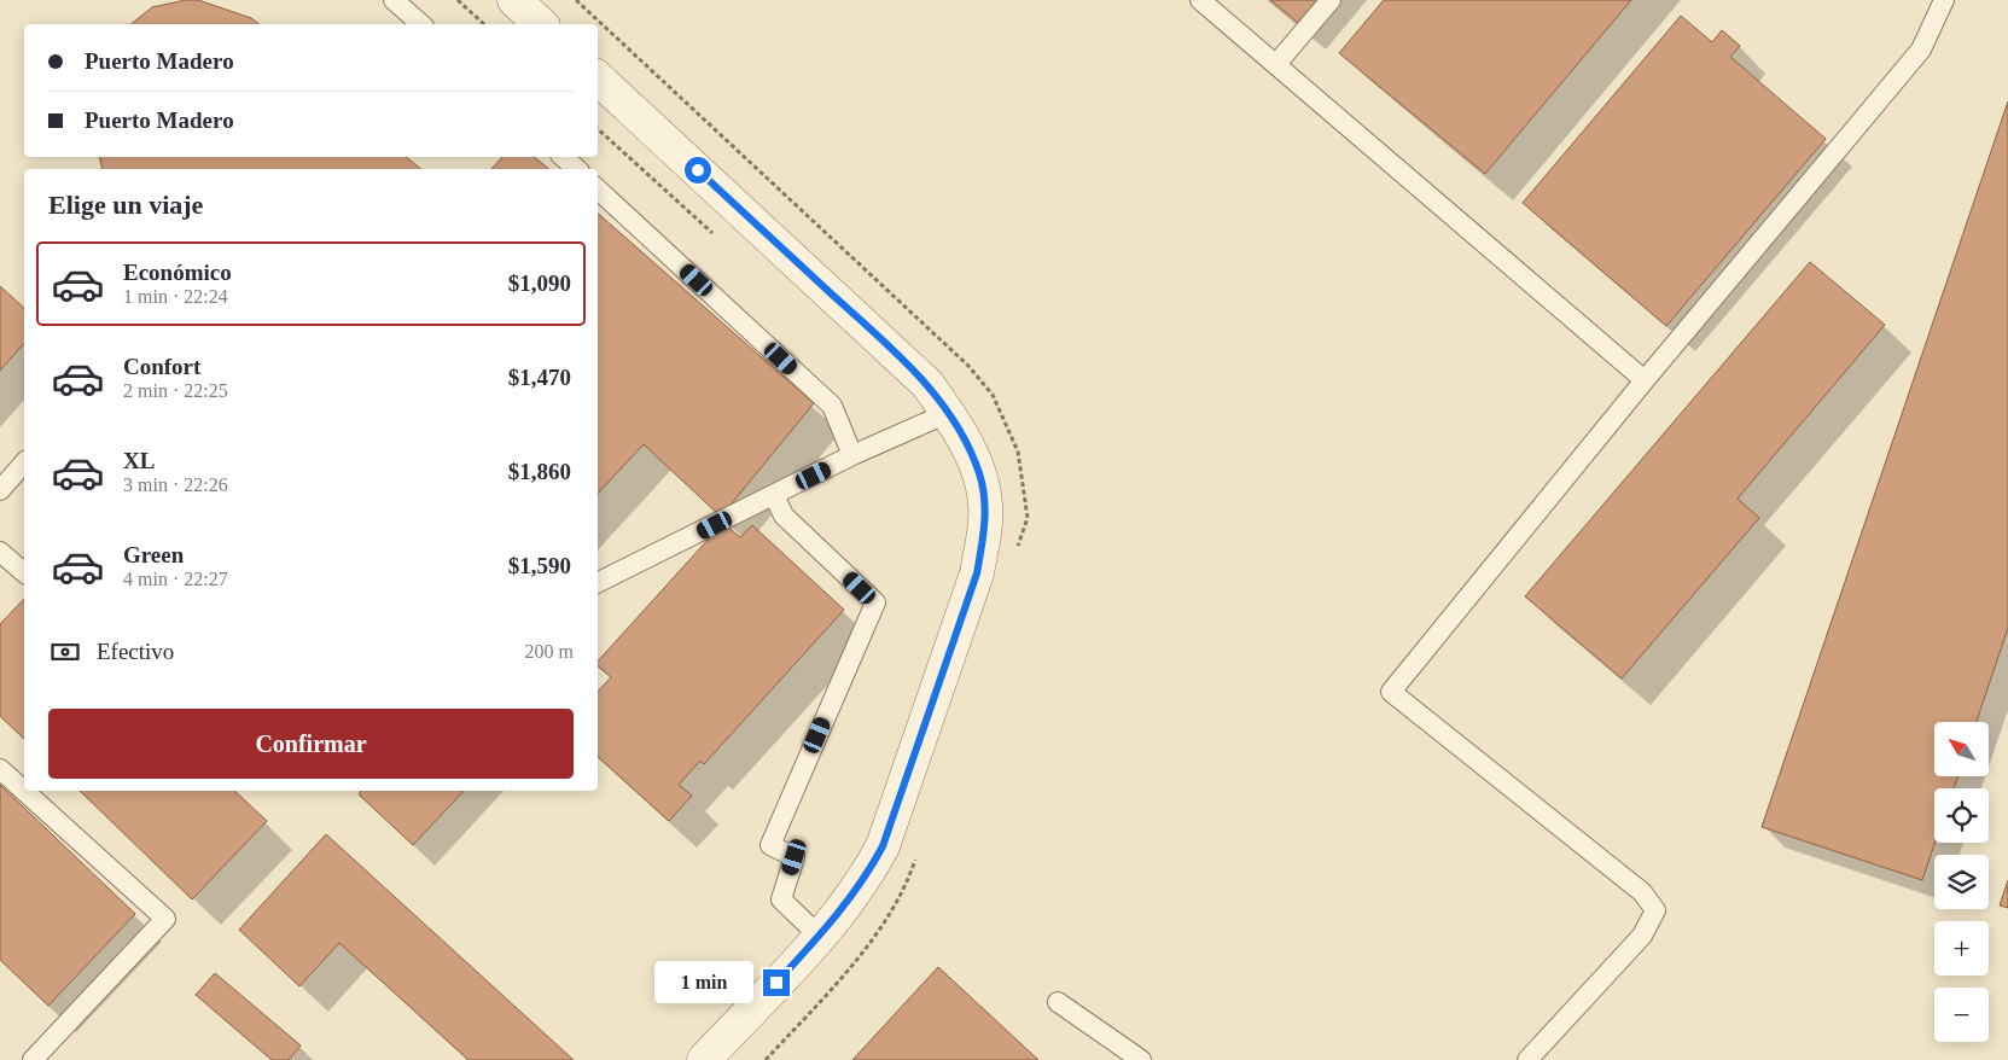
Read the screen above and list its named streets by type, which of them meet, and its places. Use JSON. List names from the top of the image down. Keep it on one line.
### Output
{"north":"top left","page":{"banner":["Puerto Madero","Puerto Madero"],"heading":"Elige un viaje","list":[{"name":"Económico","note":"1 min · 22:24","value":"$1,090"},{"name":"Confort","note":"2 min · 22:25","value":"$1,470"},{"name":"XL","note":"3 min · 22:26","value":"$1,860"},{"name":"Green","note":"4 min · 22:27","value":"$1,590"}],"pay":["Efectivo","200 m"],"buttons":"Confirmar","map_buttons":["+","−"],"bubble":"1 min"}}
